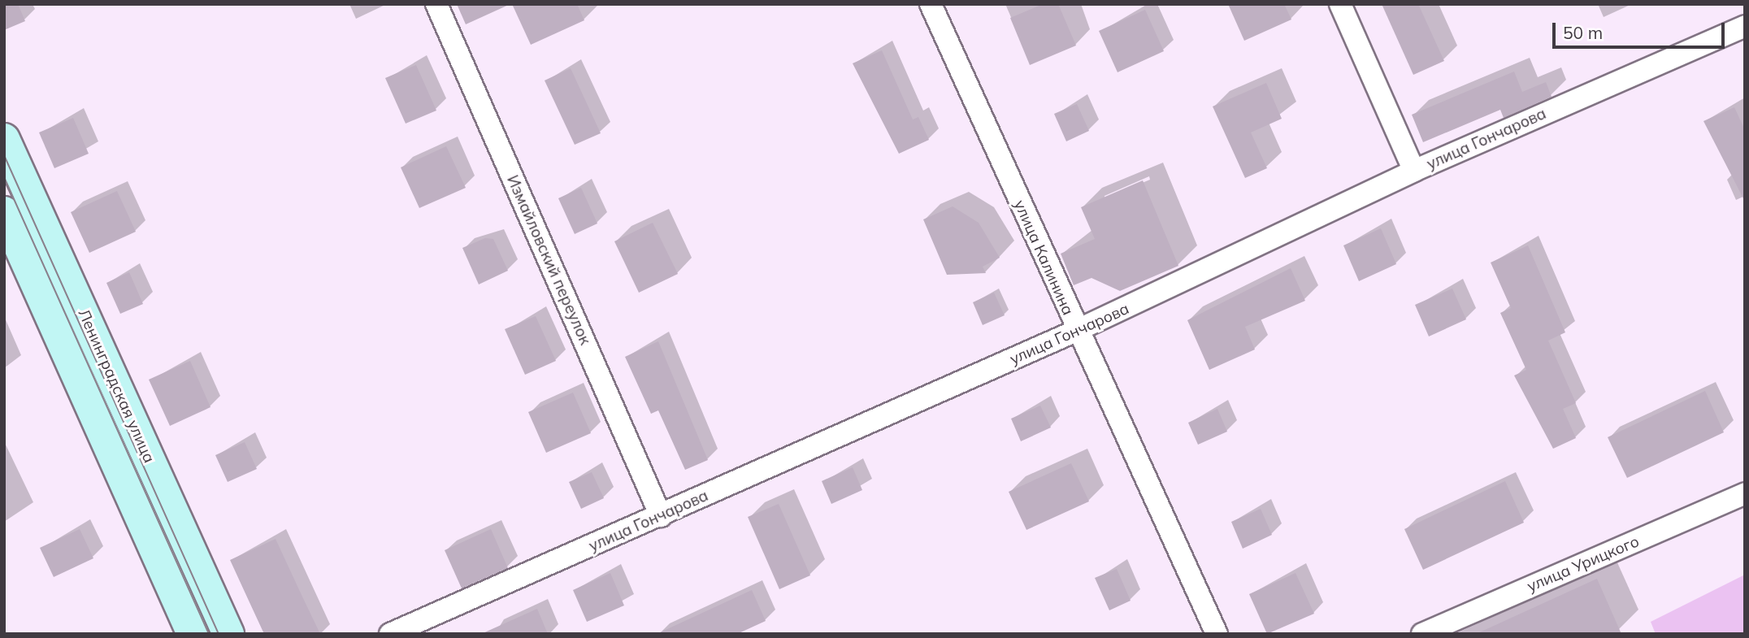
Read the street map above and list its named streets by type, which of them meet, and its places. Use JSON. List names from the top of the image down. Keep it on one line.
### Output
{"streets":{"main road":["Ленинградская улица"],"street":["улица Гончарова","улица Калинина","Измайловский переулок","улица Урицкого"]},"crossings":[["улица Гончарова","улица Калинина"],["улица Гончарова","Измайловский переулок"]],"scale_bar":"50 m"}
